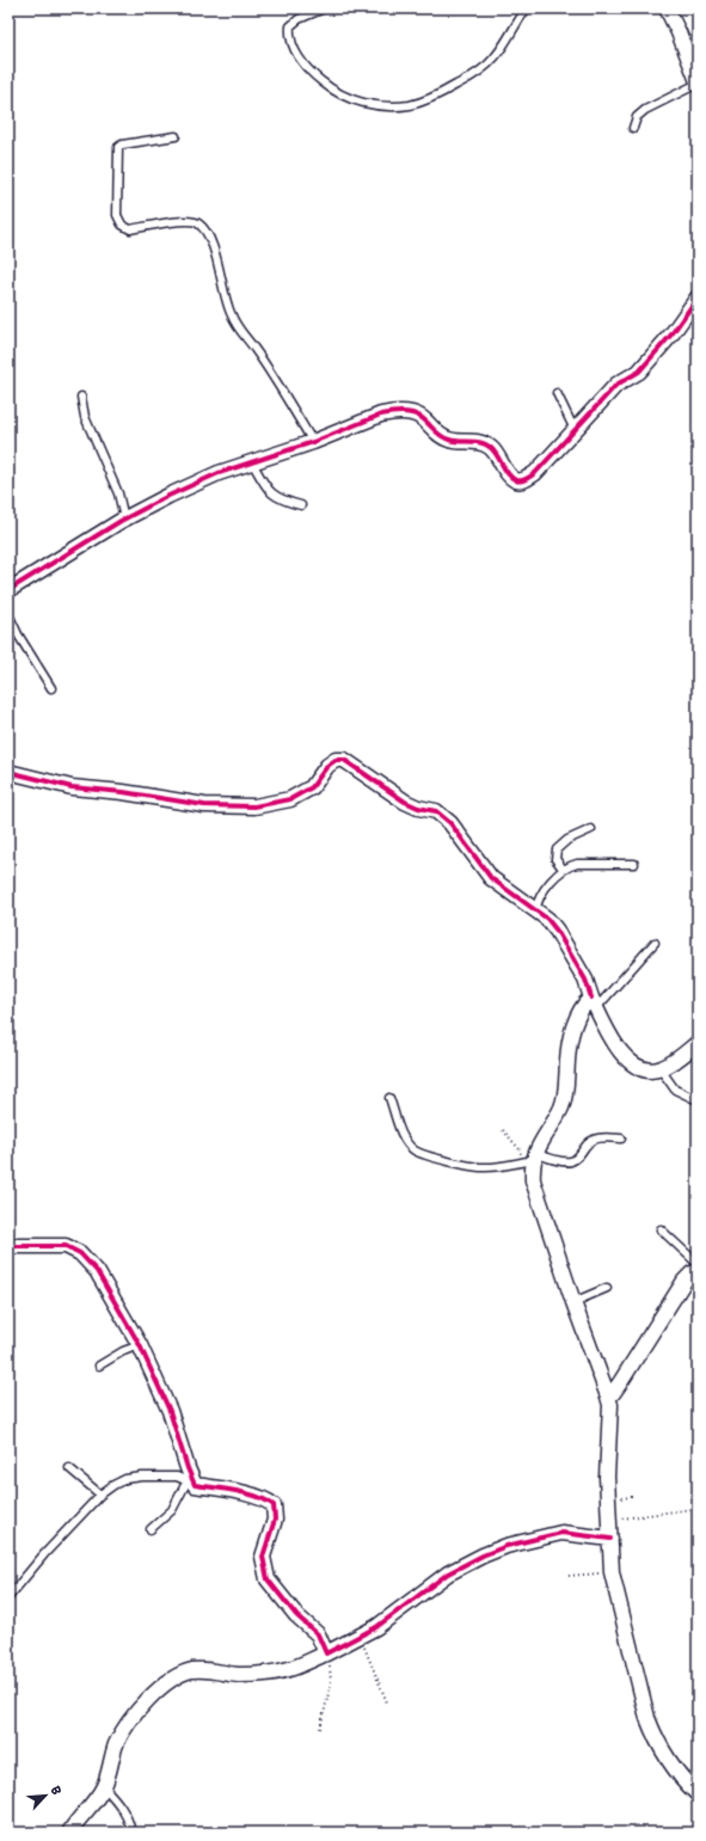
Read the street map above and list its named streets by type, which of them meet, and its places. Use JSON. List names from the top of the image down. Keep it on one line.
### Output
{"north":"top right"}
